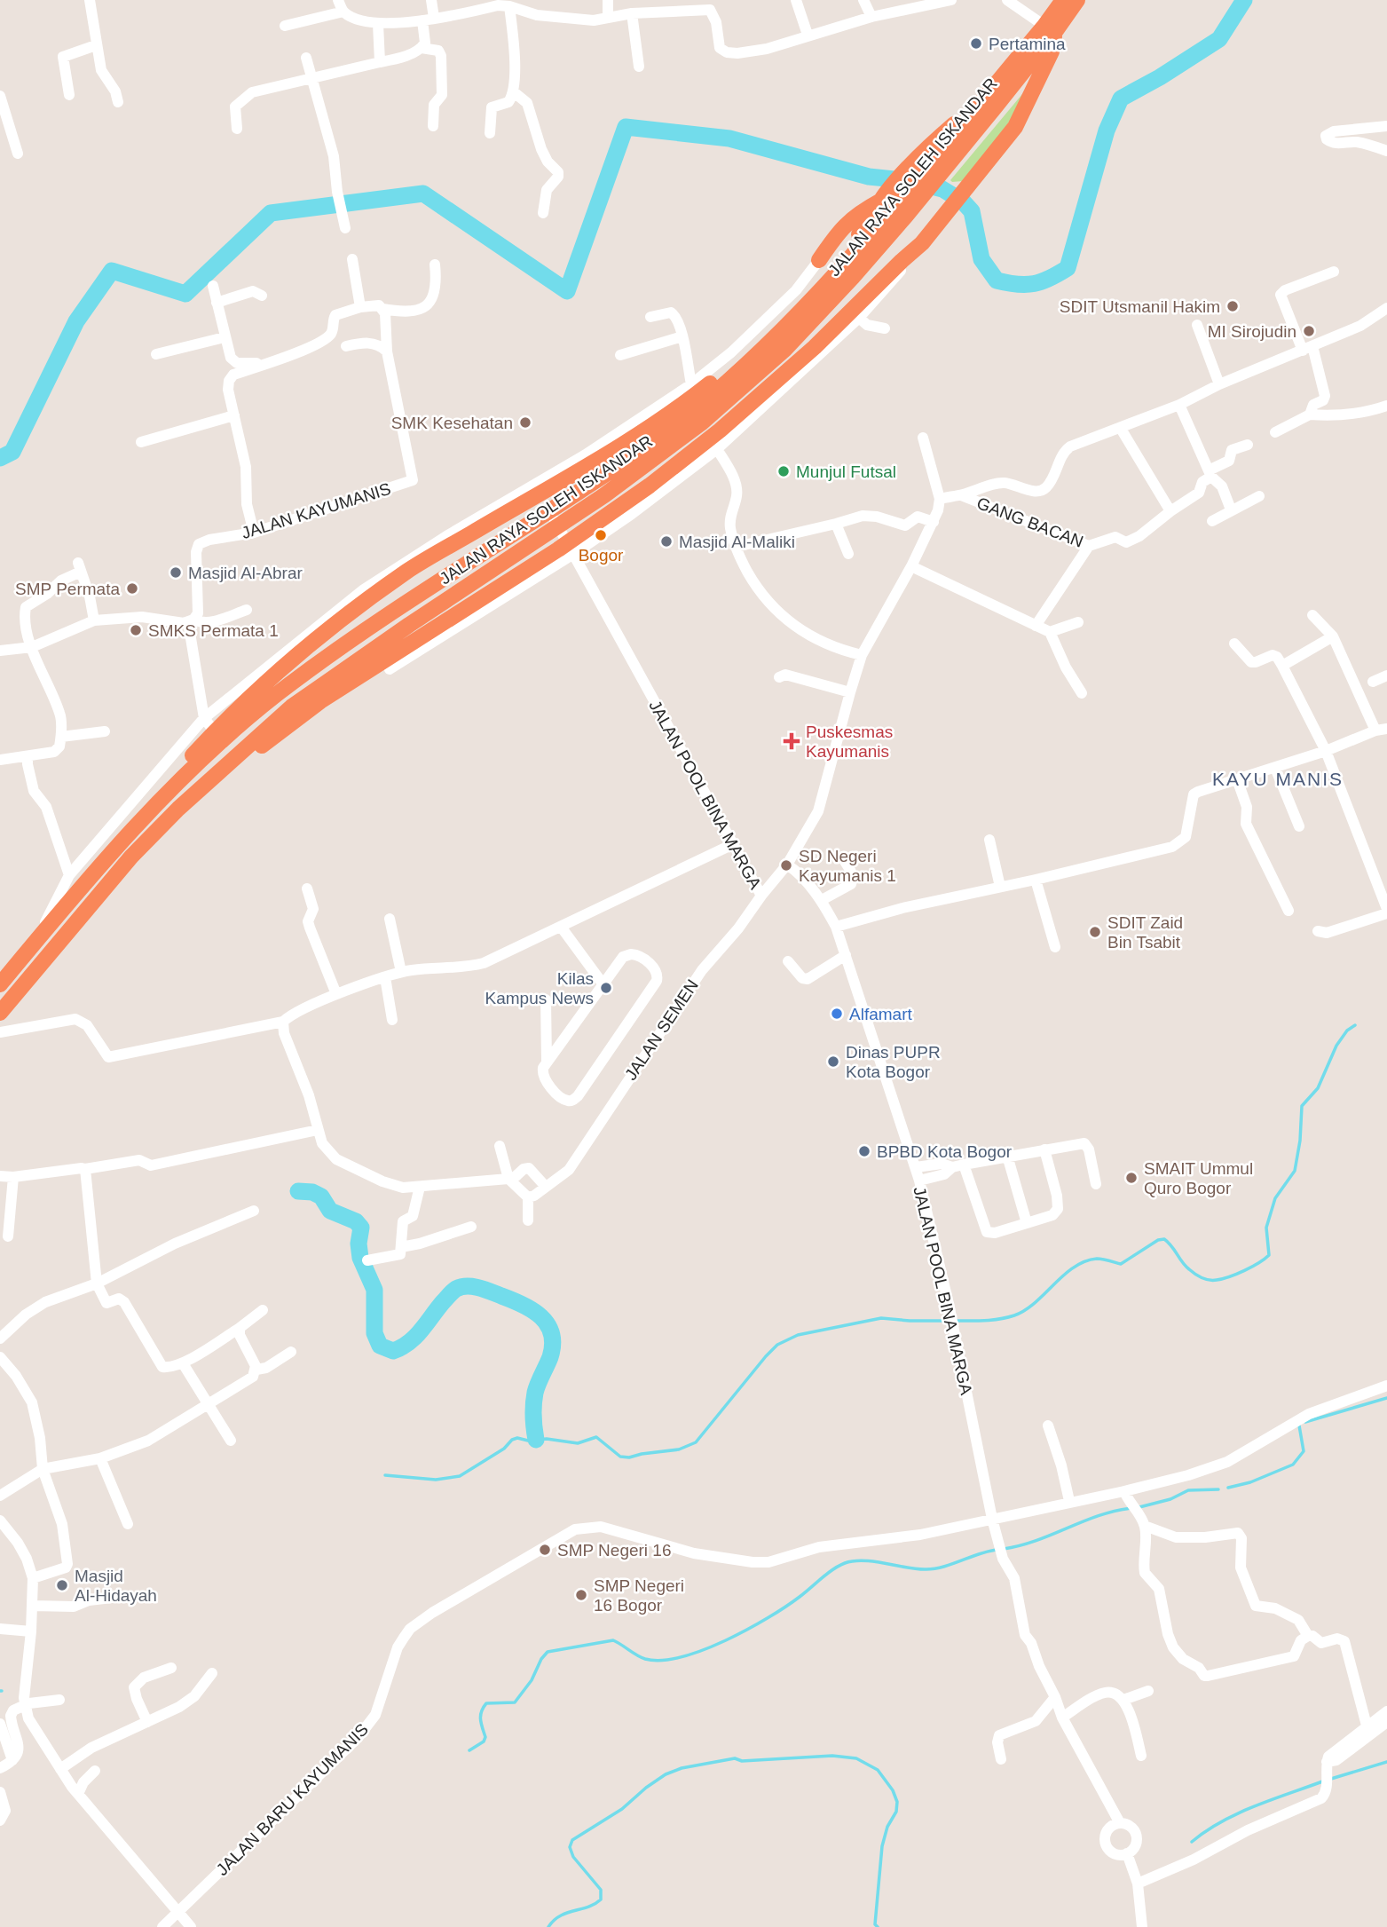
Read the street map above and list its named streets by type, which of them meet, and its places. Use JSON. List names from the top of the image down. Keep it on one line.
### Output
{"streets":{"highway":["JALAN RAYA SOLEH ISKANDAR"],"street":["JALAN KAYUMANIS","GANG BACAN","JALAN POOL BINA MARGA","JALAN SEMEN","JALAN BARU KAYUMANIS"]},"crossings":[["JALAN RAYA SOLEH ISKANDAR","JALAN POOL BINA MARGA"],["JALAN POOL BINA MARGA","JALAN SEMEN"],["JALAN POOL BINA MARGA","JALAN BARU KAYUMANIS"]],"districts":["KAYU MANIS"],"places":{"other":["Pertamina","SDIT Utsmanil Hakim","MI Sirojudin","SMK Kesehatan","Munjul Futsal","Bogor","Masjid Al-Maliki","Masjid Al-Abrar","SMP Permata","SMKS Permata 1","SD Negeri Kayumanis 1","SDIT Zaid Bin Tsabit","Kilas Kampus News","Alfamart","Dinas PUPR Kota Bogor","BPBD Kota Bogor","SMAIT Ummul Quro Bogor","SMP Negeri 16","Masjid Al-Hidayah","SMP Negeri 16 Bogor"],"health":["Puskesmas Kayumanis"]}}
